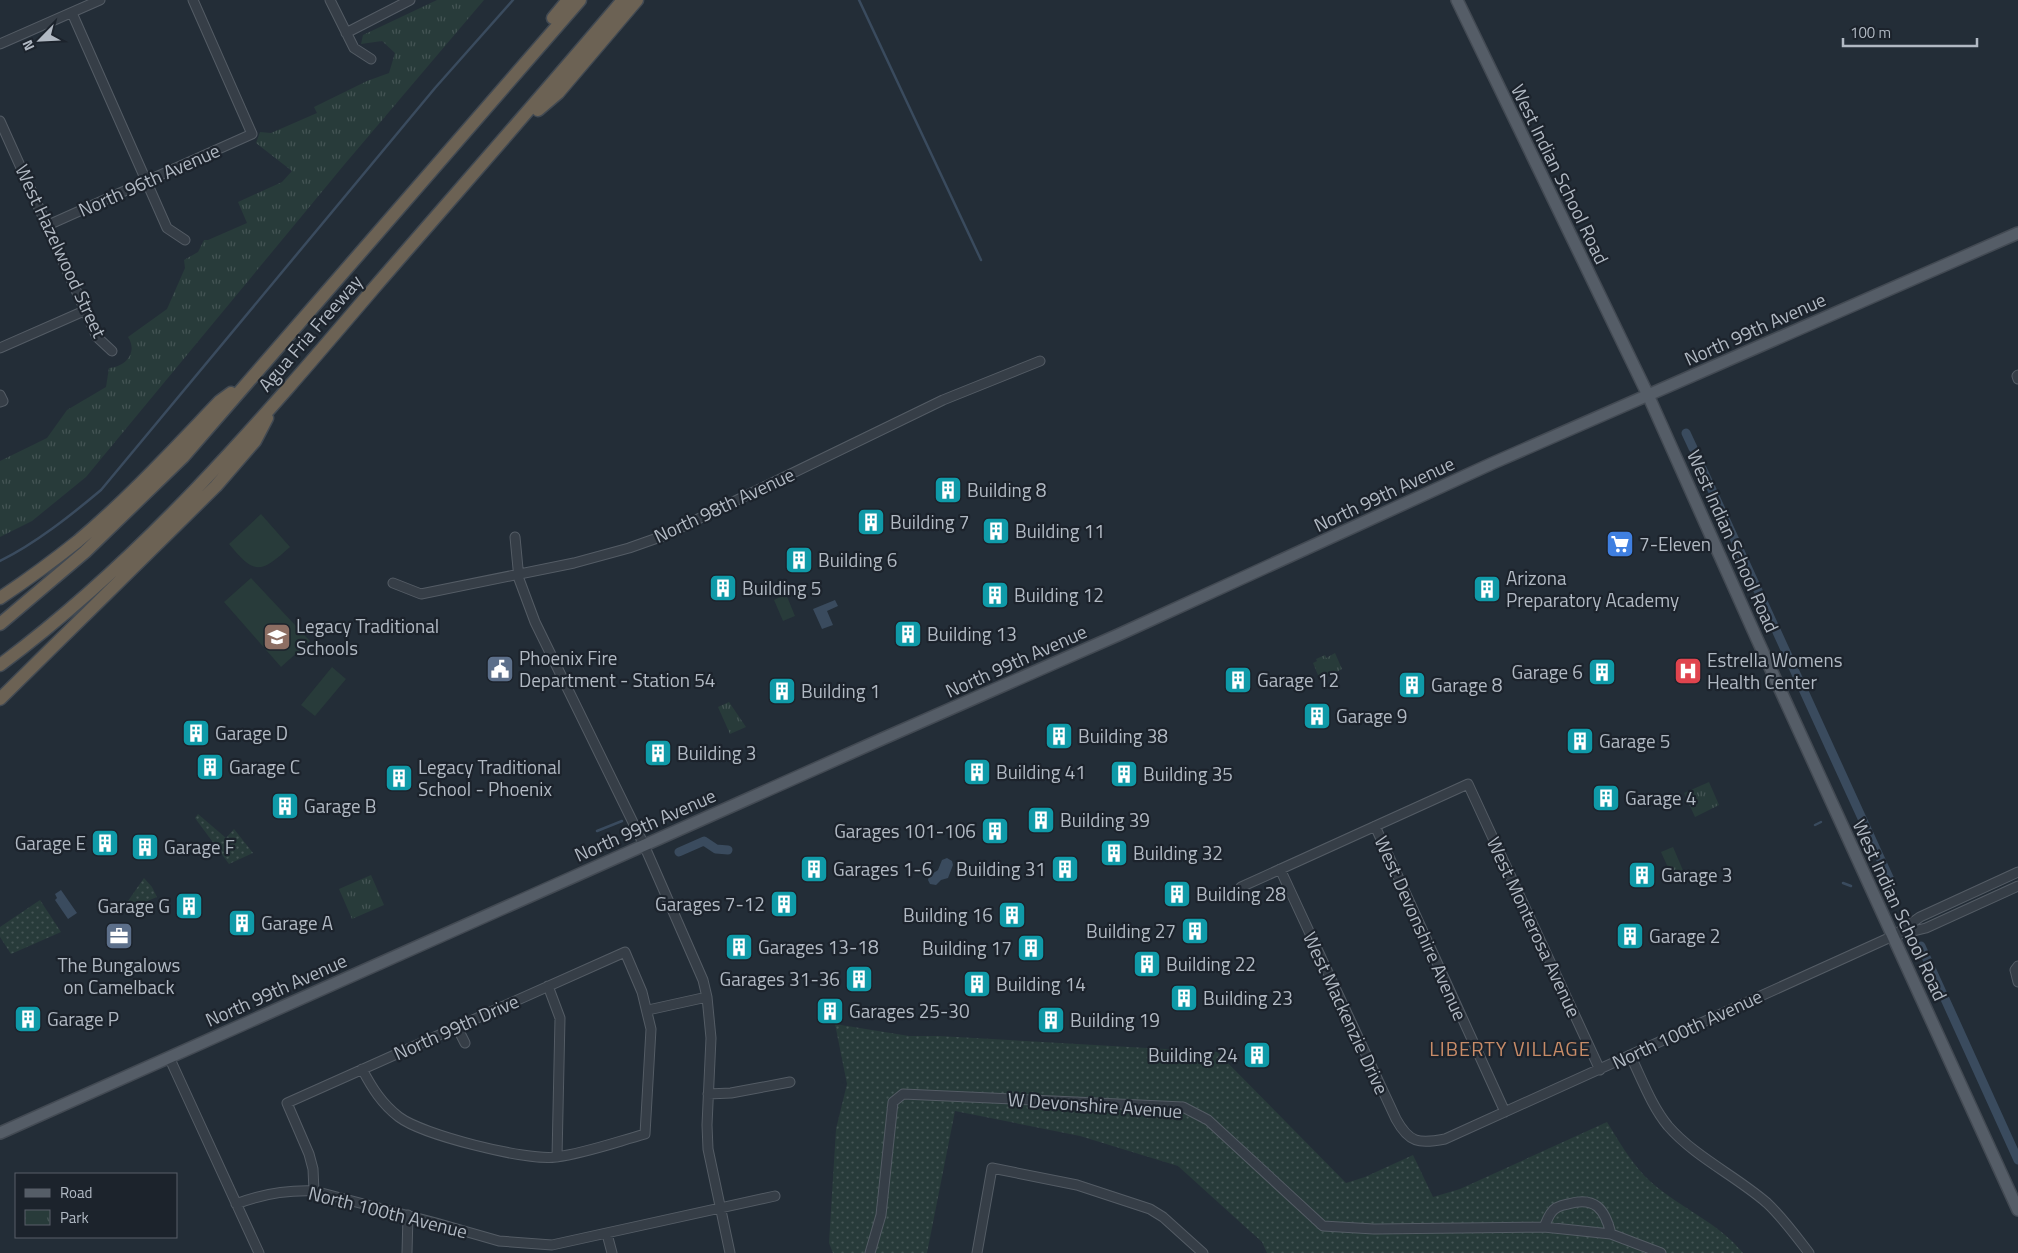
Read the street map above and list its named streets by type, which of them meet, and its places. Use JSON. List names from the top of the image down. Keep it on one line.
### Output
{"streets":{"highway":["Agua Fria Freeway"],"main road":["West Indian School Road","North 99th Avenue"],"street":["North 96th Avenue","West Hazelwood Street","North 98th Avenue","West Monterosa Avenue","West Devonshire Avenue","West Mackenzie Drive","North 99th Drive","North 100th Avenue","W Devonshire Avenue"]},"crossings":[["West Indian School Road","North 99th Avenue"],["West Indian School Road","North 100th Avenue"],["North 96th Avenue","West Hazelwood Street"],["West Monterosa Avenue","West Devonshire Avenue"],["West Monterosa Avenue","North 100th Avenue"],["West Devonshire Avenue","North 100th Avenue"],["West Mackenzie Drive","North 100th Avenue"],["North 99th Drive","North 100th Avenue"]],"districts":["LIBERTY VILLAGE"],"places":{"building":["Building 8","Building 7","Building 11","Building 6","Building 5","Arizona Preparatory Academy","Building 12","Building 13","Garage 6","Garage 12","Garage 8","Building 1","Garage 9","Garage D","Building 38","Garage 5","Building 3","Garage C","Building 41","Building 35","Legacy Traditional School - Phoenix","Garage 4","Garage B","Building 39","Garages 101-106","Garage E","Garage F","Building 32","Garages 1-6","Building 31","Garage 3","Building 28","Garages 7-12","Garage G","Building 16","Garage A","Building 27","Garage 2","Garages 13-18","Building 17","Building 22","Garages 31-36","Building 14","Building 23","Garages 25-30","Garage P","Building 19","Building 24"],"supermarket":["7-Eleven"],"school or university":["Legacy Traditional Schools"],"public building":["Phoenix Fire Department - Station 54"],"hospital":["Estrella Womens Health Center"],"office":["The Bungalows on Camelback"]},"legend":["Road","Park"],"scale_bar":"100 m","north":"bottom left"}
